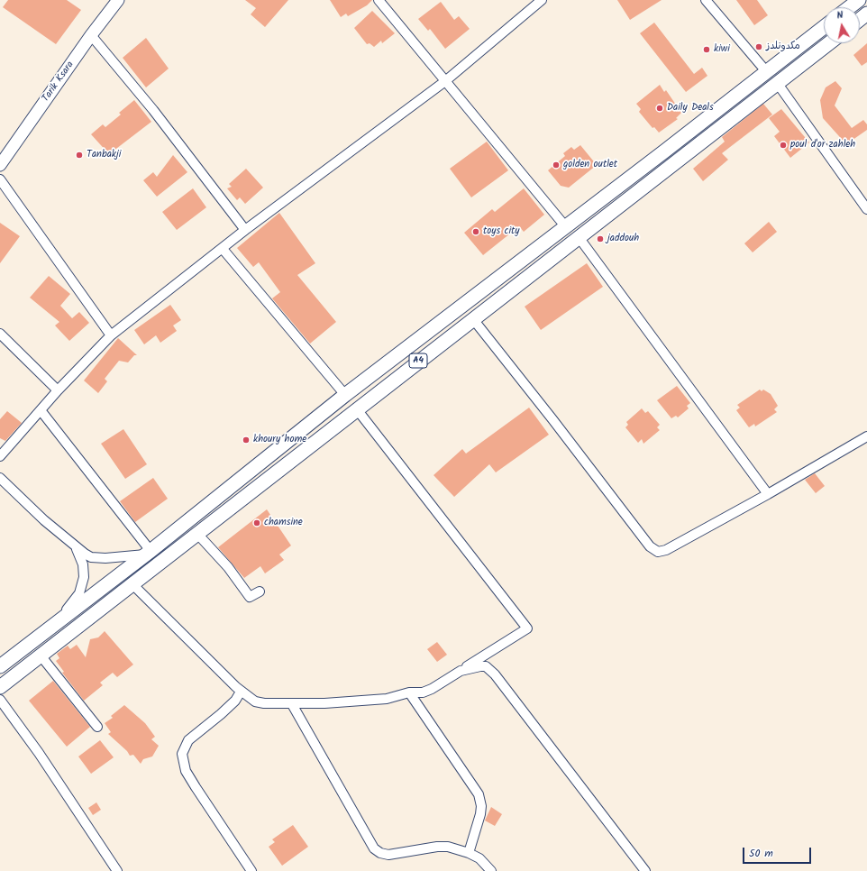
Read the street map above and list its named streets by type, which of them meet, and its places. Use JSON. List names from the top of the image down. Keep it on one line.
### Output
{"streets":{"highway":["A4"],"main road":["Tarik Ksara"]},"places":["مكدونلدز","kiwi","Daily Deals","poul d'or zahleh","Tanbakji","golden outlet","toys city","jaddouh","khoury home","chamsine"],"scale_bar":"50 m","north":"top"}
